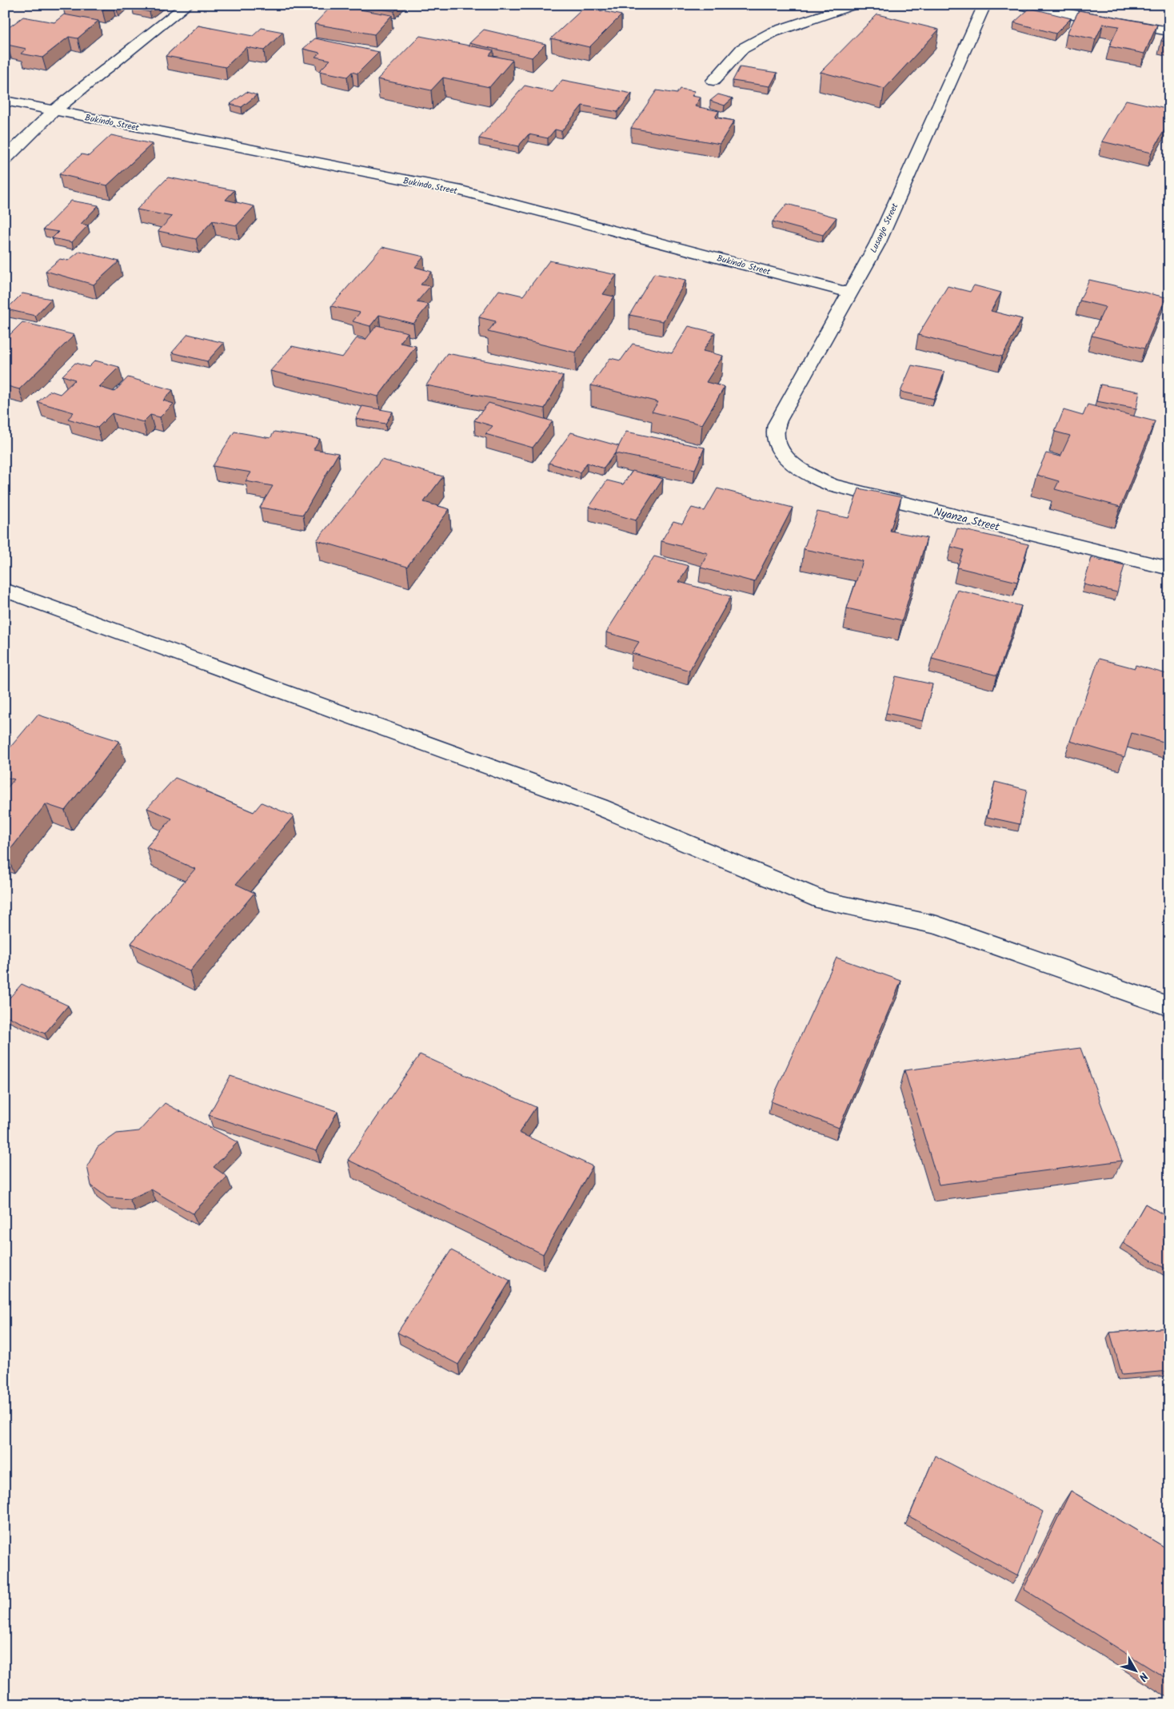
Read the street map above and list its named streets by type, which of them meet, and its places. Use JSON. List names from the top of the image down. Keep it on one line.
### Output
{"streets":{"street":["Bukindo Street","Lusanje Street","Nyanza Street"]},"crossings":[["Bukindo Street","Lusanje Street"],["Lusanje Street","Nyanza Street"]],"north":"bottom right"}
